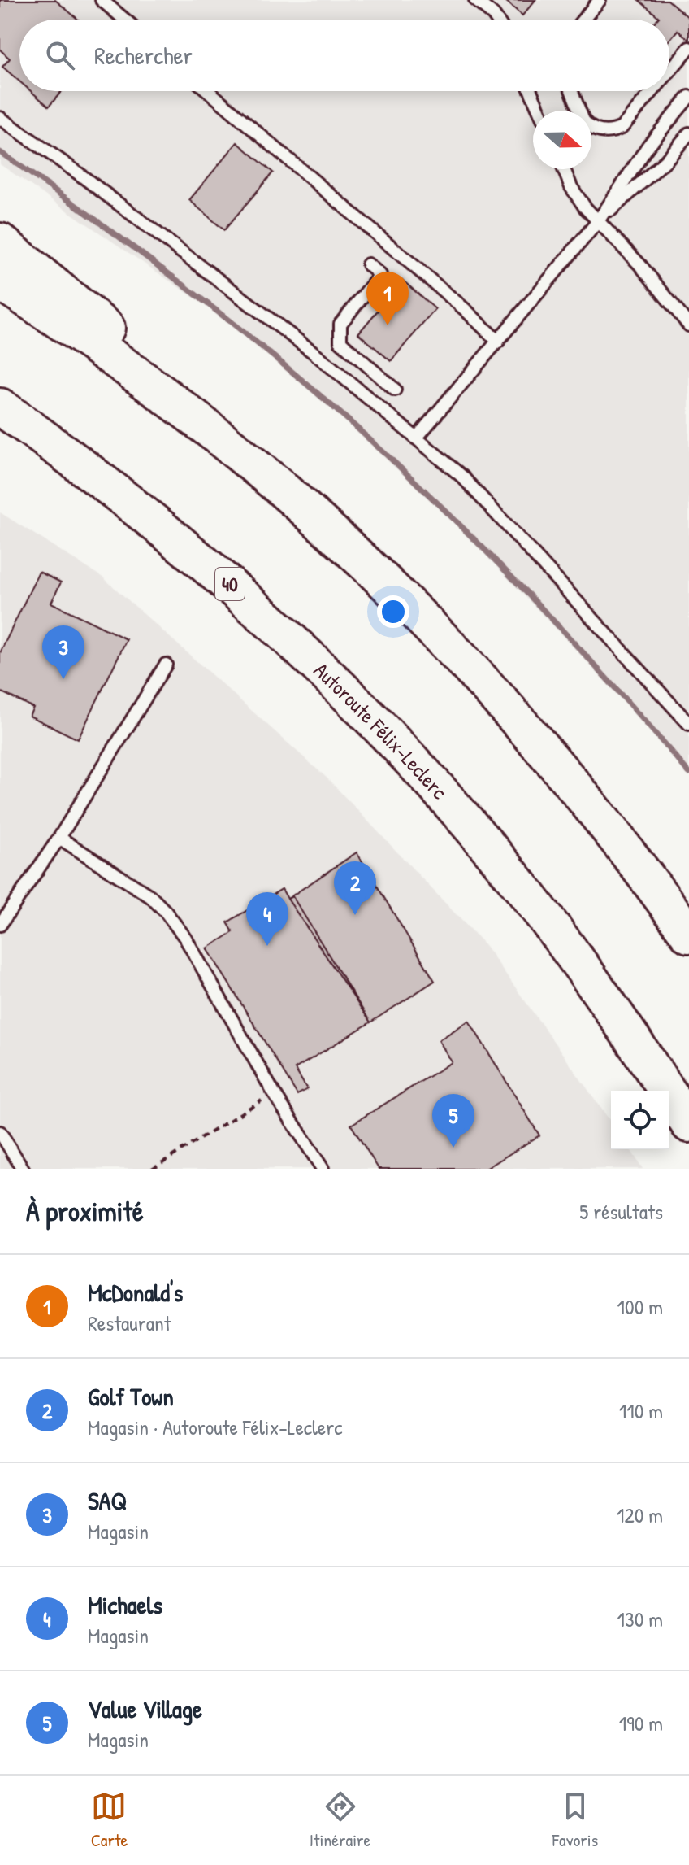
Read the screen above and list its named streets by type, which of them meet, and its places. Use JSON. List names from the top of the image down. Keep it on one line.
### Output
{"streets":{"highway":["40","Autoroute Félix-Leclerc"]},"north":"right","page":{"search":"Rechercher","pins":["1","3","2","4","5"],"heading":["À proximité","5 résultats"],"list":[{"mark":"1","name":"McDonald's","note":"Restaurant","value":"100 m"},{"mark":"2","name":"Golf Town","note":"Magasin · Autoroute Félix-Leclerc","value":"110 m"},{"mark":"3","name":"SAQ","note":"Magasin","value":"120 m"},{"mark":"4","name":"Michaels","note":"Magasin","value":"130 m"},{"mark":"5","name":"Value Village","note":"Magasin","value":"190 m"}],"nav":["Carte","Itinéraire","Favoris"]}}
